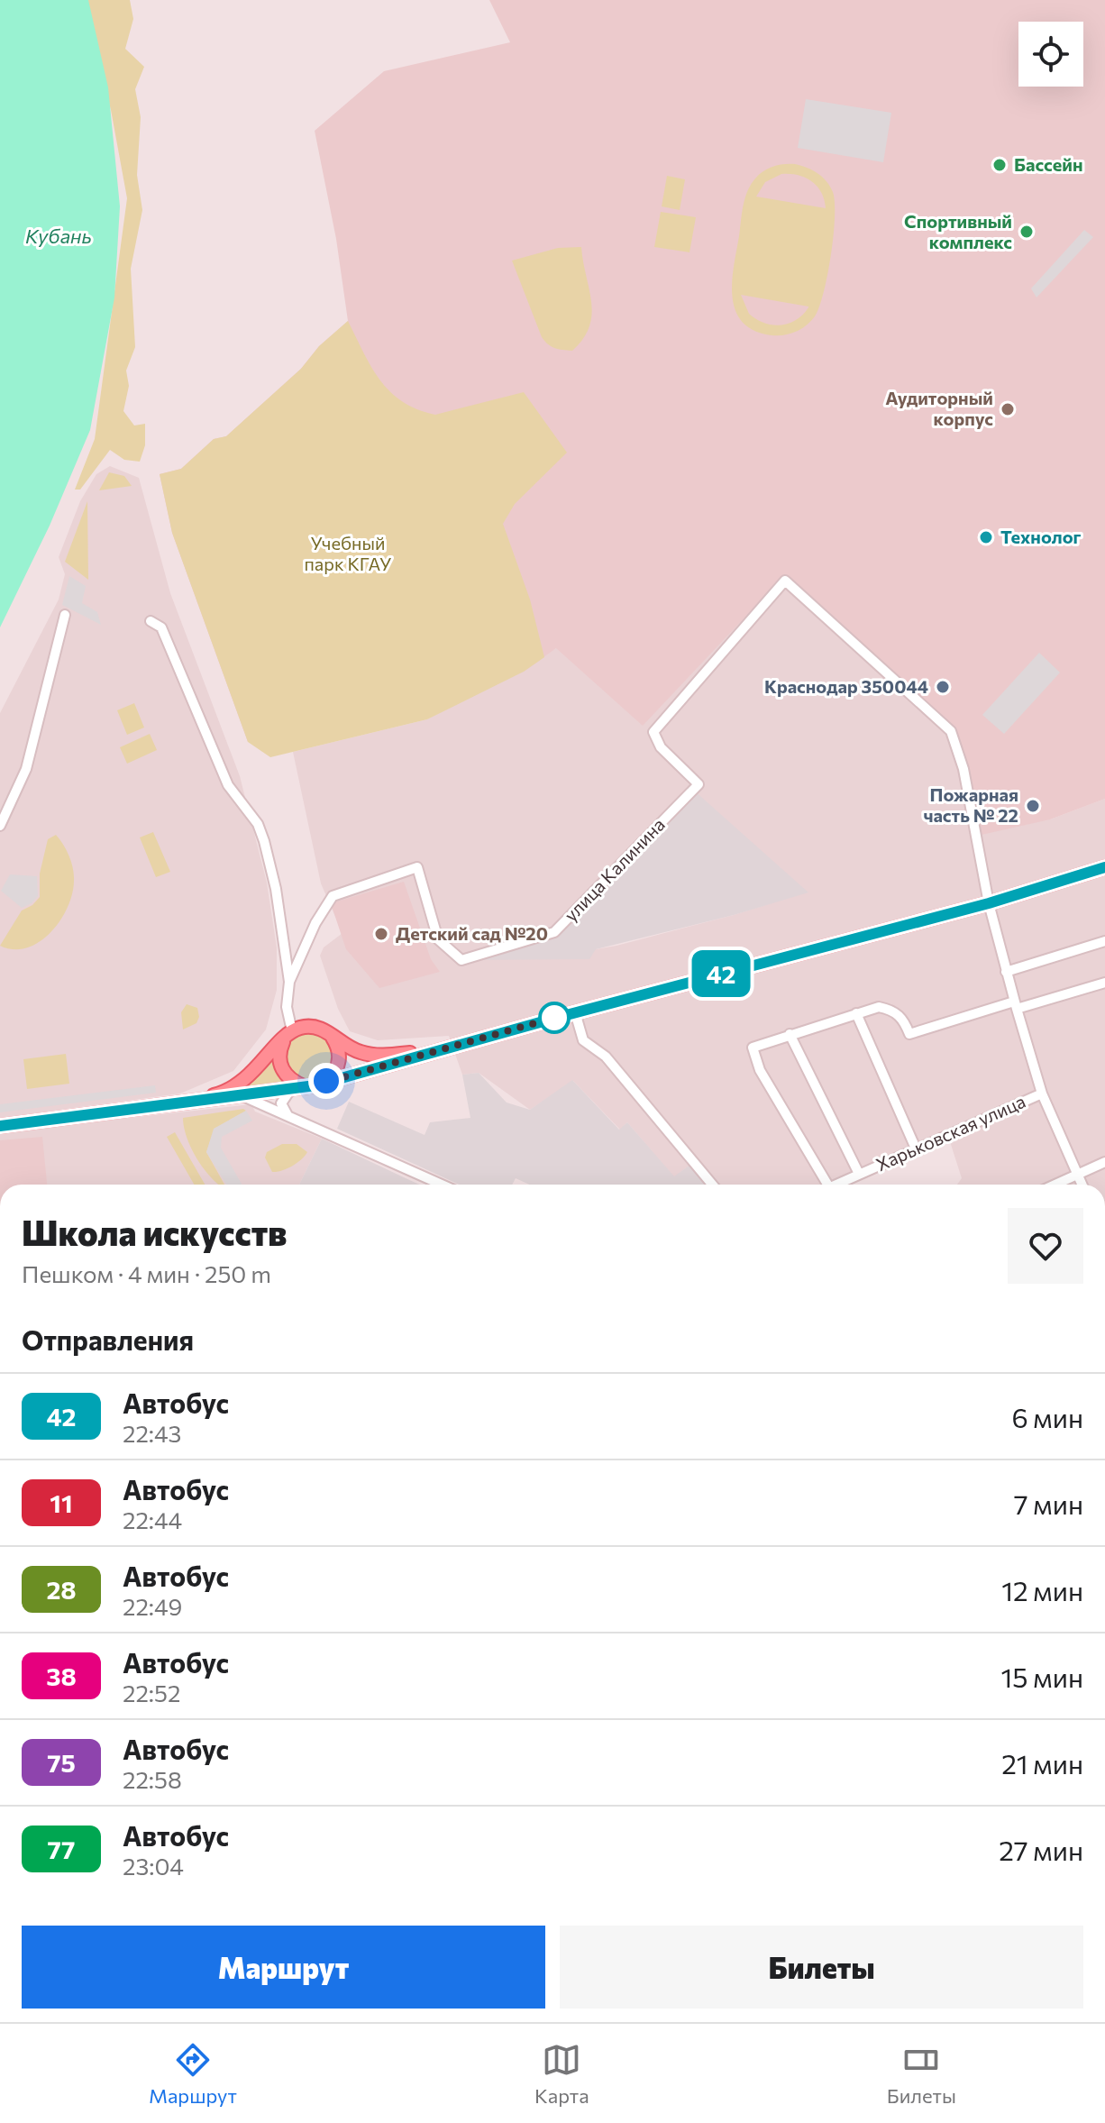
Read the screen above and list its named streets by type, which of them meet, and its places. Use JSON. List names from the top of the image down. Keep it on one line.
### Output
{"streets":{"street":["улица Калинина","Харьковская улица"]},"crossings":[["улица Калинина","Харьковская улица"]],"water":["Кубань"],"parks":["Учебный парк КГАУ"],"places":["Бассейн","Спортивный комплекс","Аудиторный корпус","Технолог","Краснодар 350044","Пожарная часть № 22","Детский сад №20"],"lines":["bus line 42"],"page":{"on_map":"42","heading":[["Школа искусств","Пешком · 4 мин · 250 m"],"Отправления"],"list":[{"mark":"42","name":"Автобус","note":"22:43","value":"6 мин"},{"mark":"11","name":"Автобус","note":"22:44","value":"7 мин"},{"mark":"28","name":"Автобус","note":"22:49","value":"12 мин"},{"mark":"38","name":"Автобус","note":"22:52","value":"15 мин"},{"mark":"75","name":"Автобус","note":"22:58","value":"21 мин"},{"mark":"77","name":"Автобус","note":"23:04","value":"27 мин"}],"buttons":["Маршрут","Билеты"],"tabs":["Маршрут","Карта","Билеты"]}}
